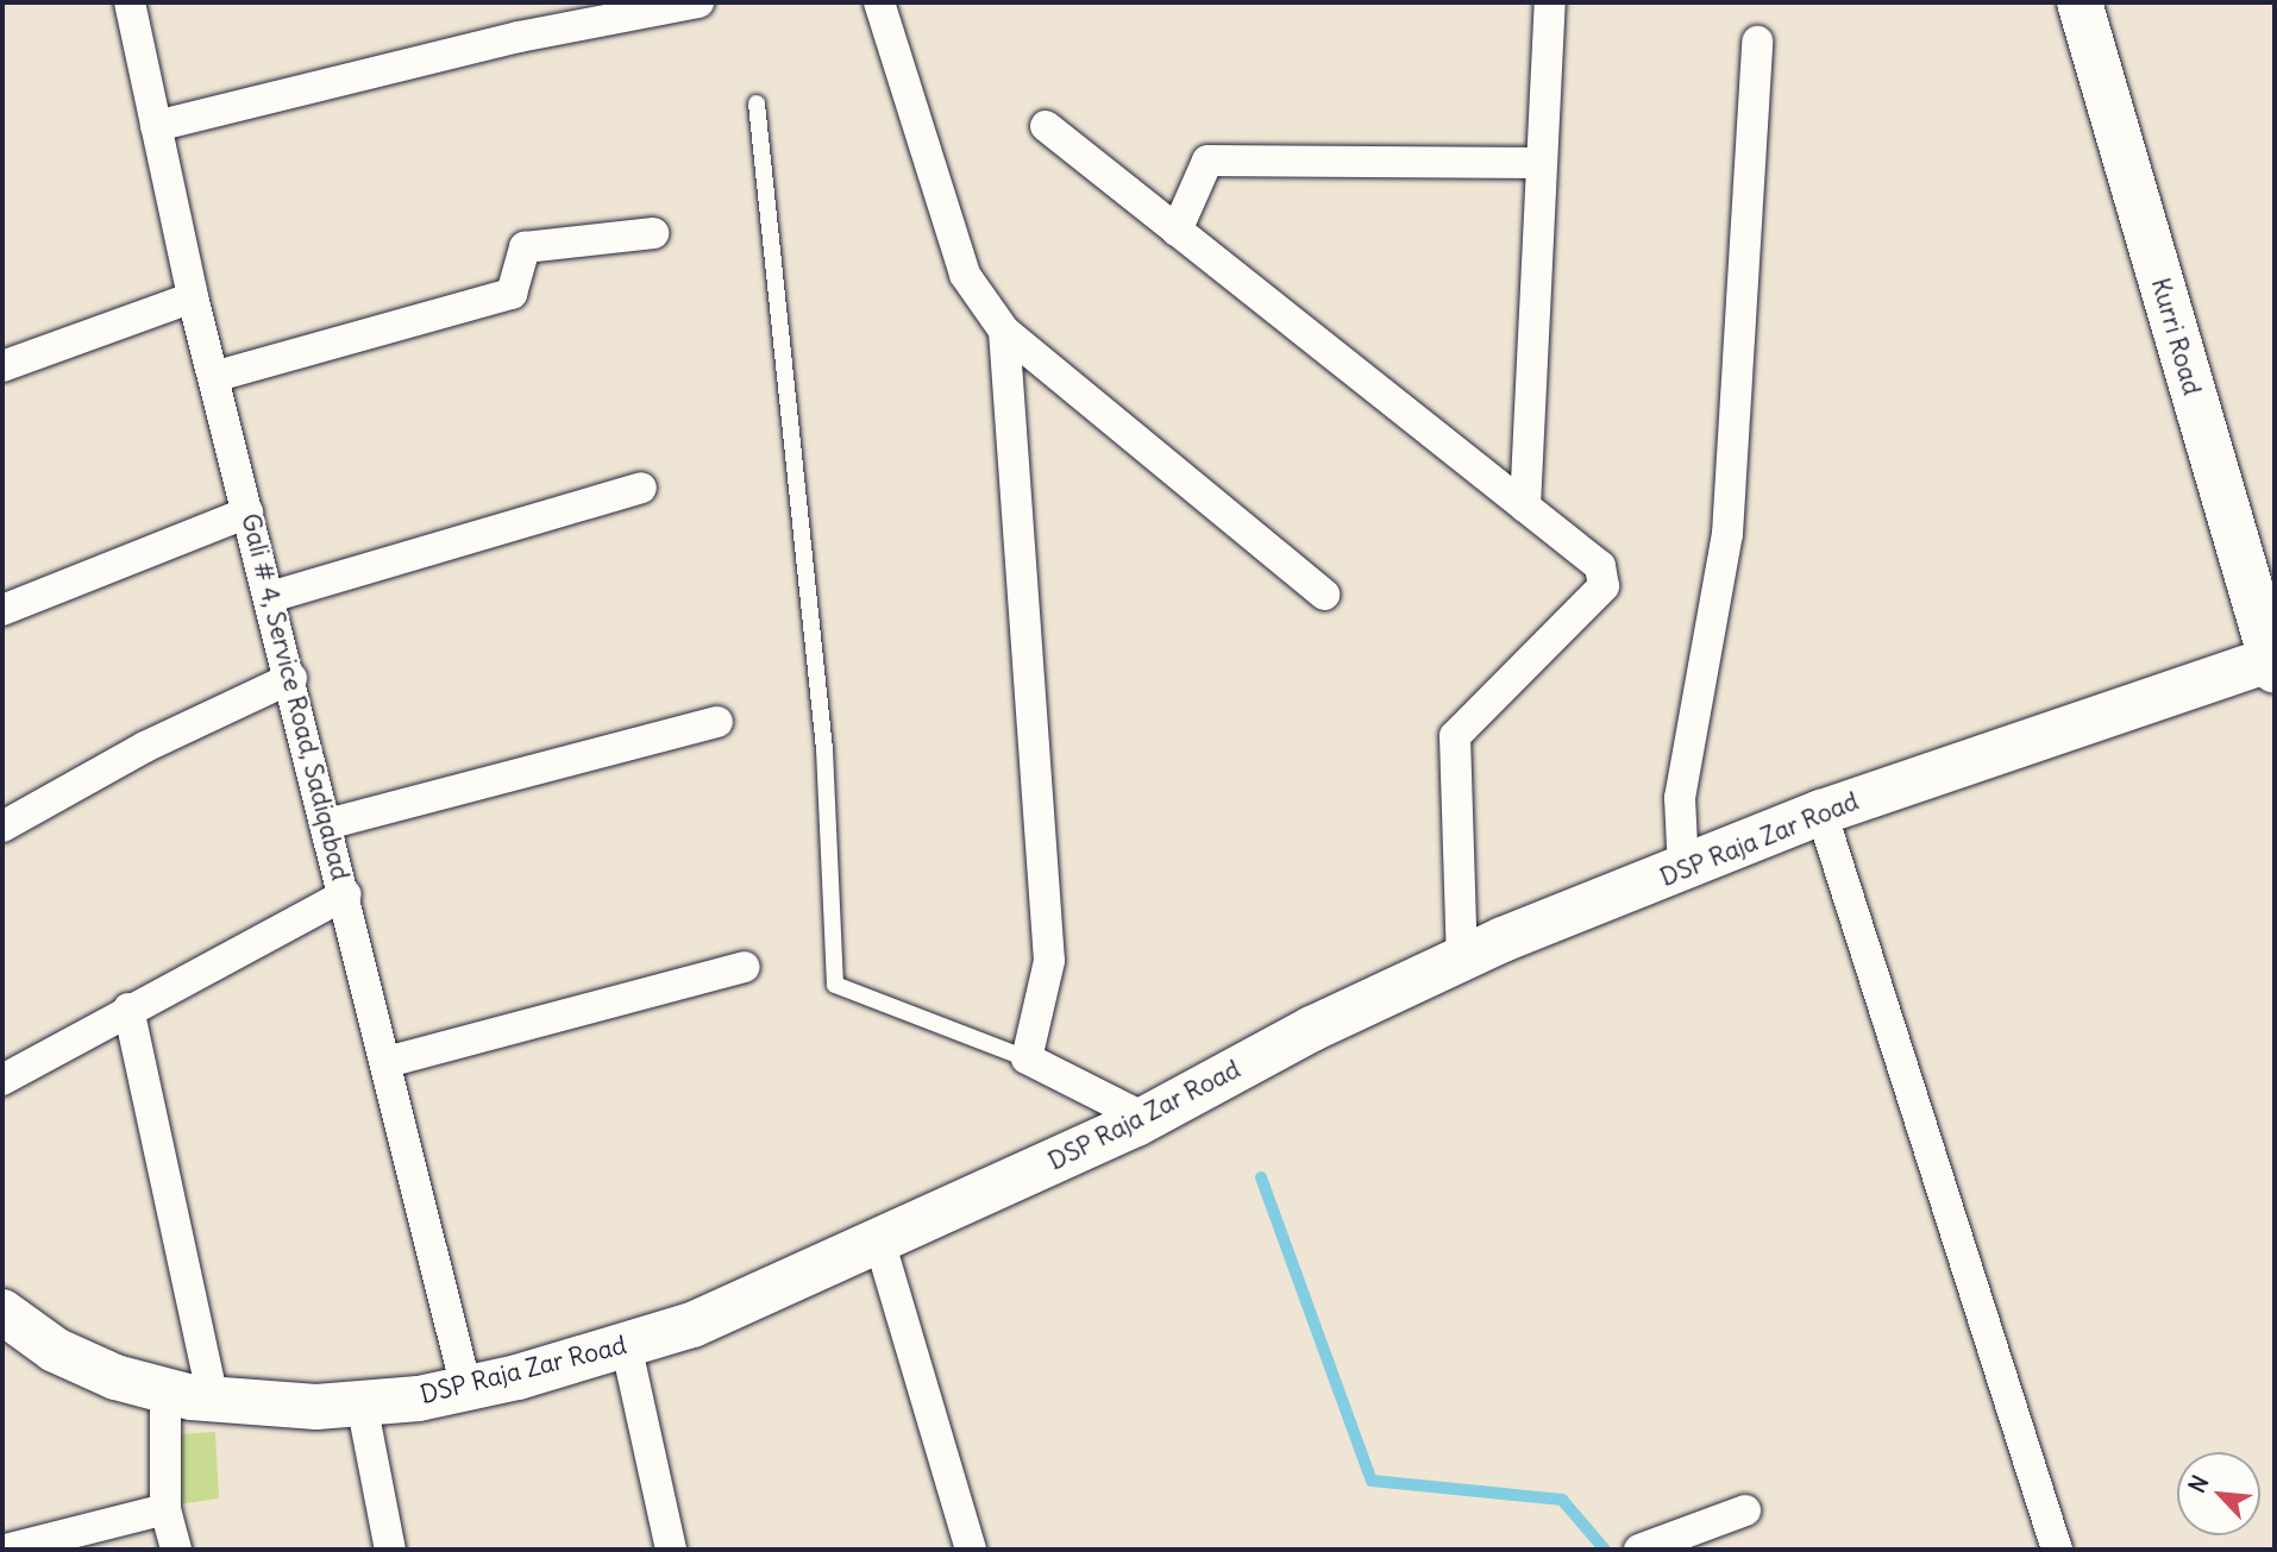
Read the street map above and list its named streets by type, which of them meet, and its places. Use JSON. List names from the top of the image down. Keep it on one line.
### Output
{"streets":{"street":["Kurri Road","Gali # 4, Service Road, Sadiqabad","DSP Raja Zar Road"]},"crossings":[["Kurri Road","DSP Raja Zar Road"],["Gali # 4, Service Road, Sadiqabad","DSP Raja Zar Road"]],"north":"top left"}
